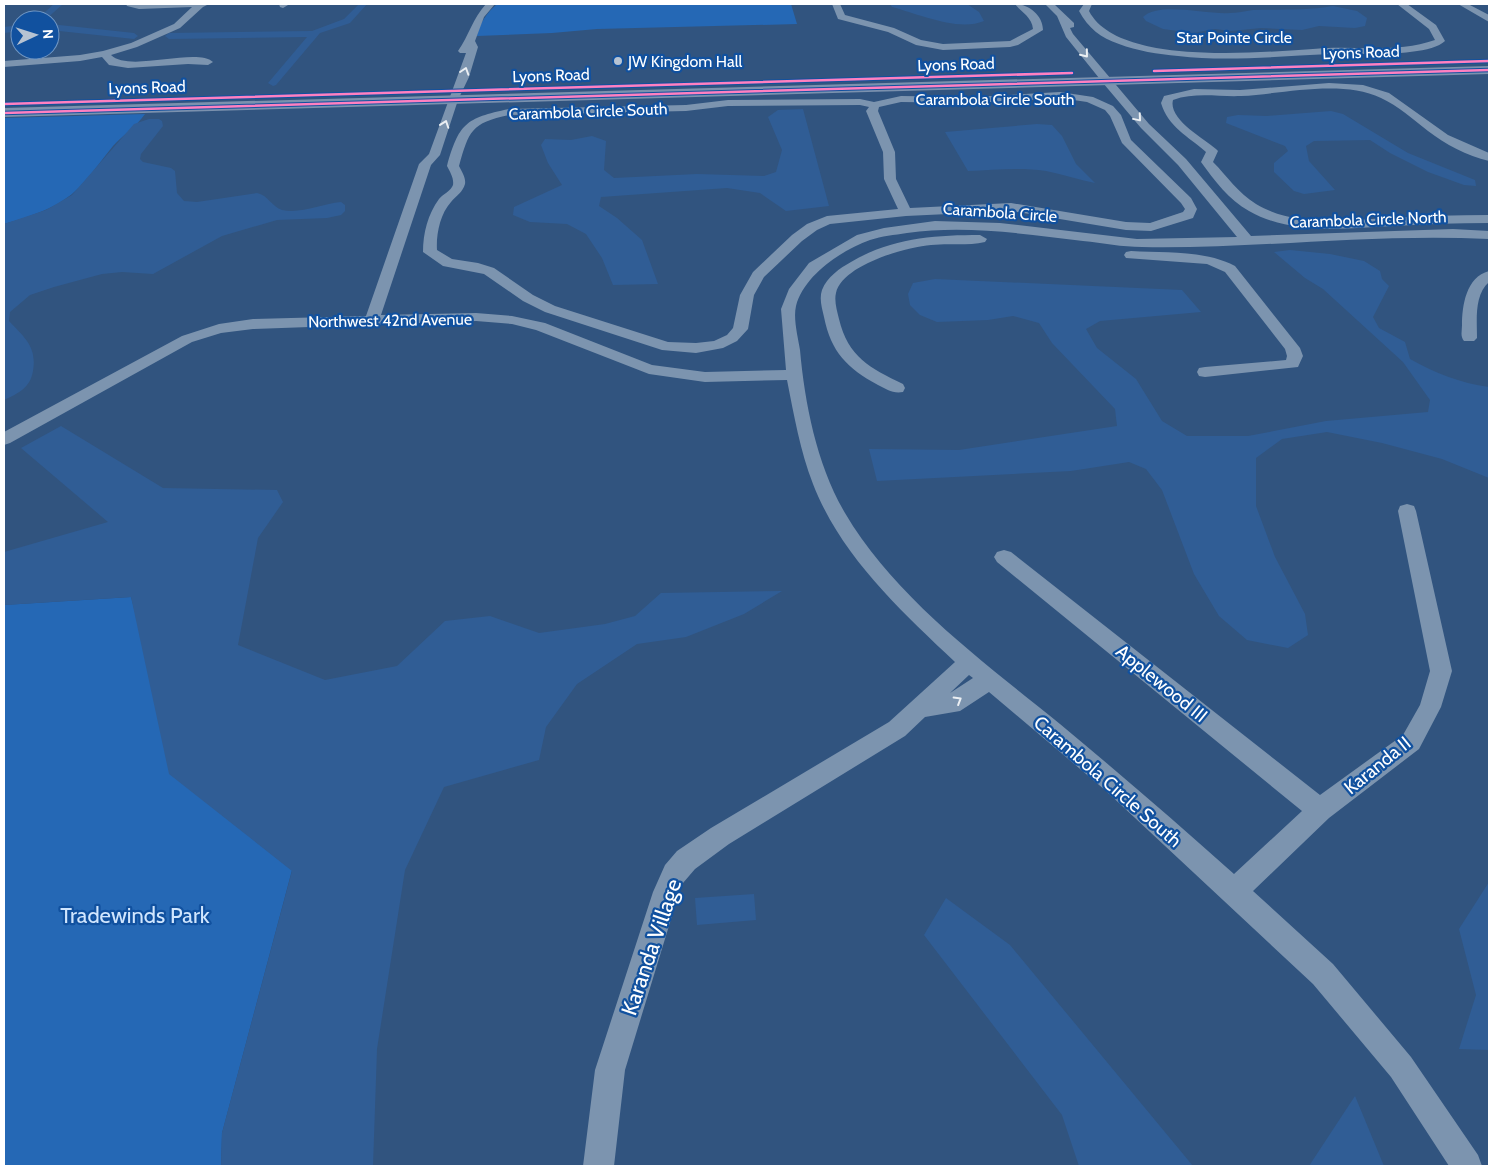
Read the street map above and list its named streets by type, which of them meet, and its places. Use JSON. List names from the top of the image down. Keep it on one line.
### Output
{"streets":{"main road":["Lyons Road"],"street":["Star Pointe Circle","Carambola Circle South","Carambola Circle","Carambola Circle North","Northwest 42nd Avenue","Applewood III","Karanda II","Karanda Village"]},"crossings":[["Carambola Circle South","Carambola Circle"],["Carambola Circle South","Northwest 42nd Avenue"],["Carambola Circle South","Karanda II"],["Carambola Circle South","Karanda Village"],["Carambola Circle","Carambola Circle North"],["Carambola Circle","Northwest 42nd Avenue"],["Applewood III","Karanda II"]],"parks":["Tradewinds Park"],"places":["JW Kingdom Hall"],"north":"right"}
